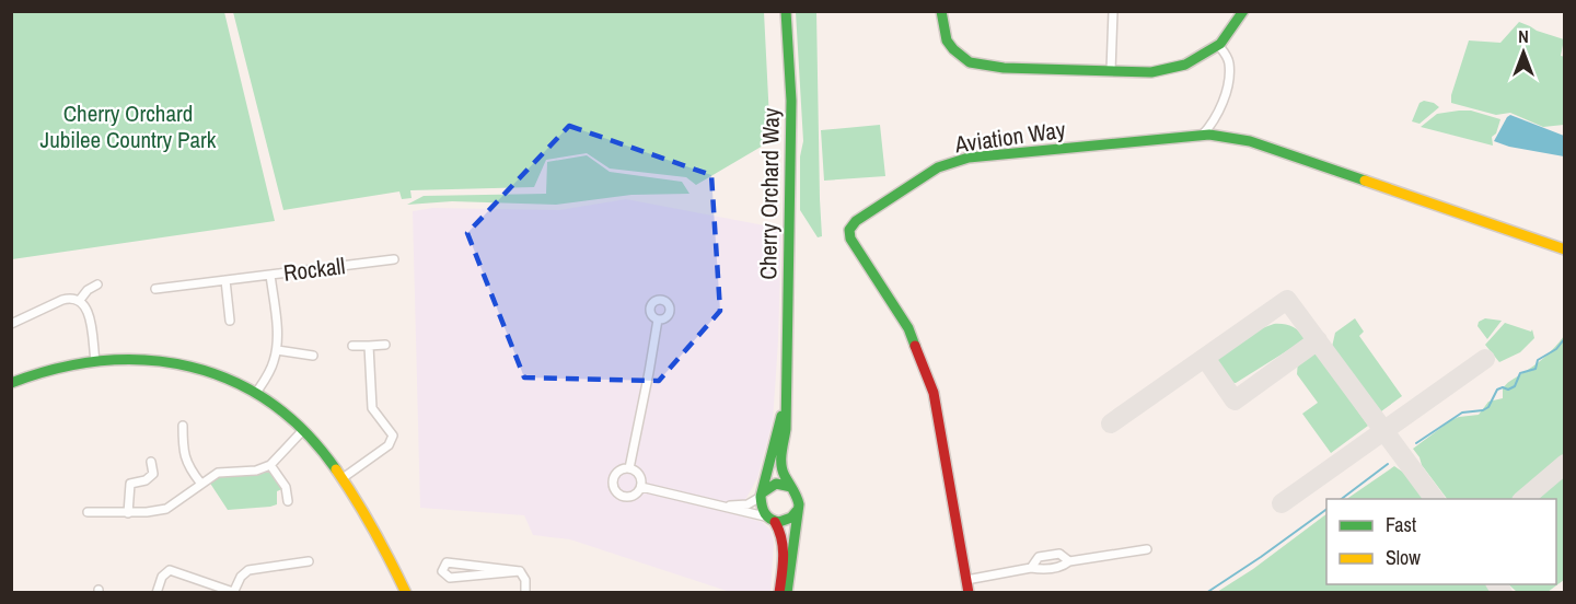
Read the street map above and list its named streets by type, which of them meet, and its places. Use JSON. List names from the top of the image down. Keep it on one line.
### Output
{"streets":{"street":["Aviation Way","Cherry Orchard Way","Rockall"]},"parks":["Cherry Orchard Jubilee Country Park"],"legend":["Fast","Slow"],"north":"top"}
